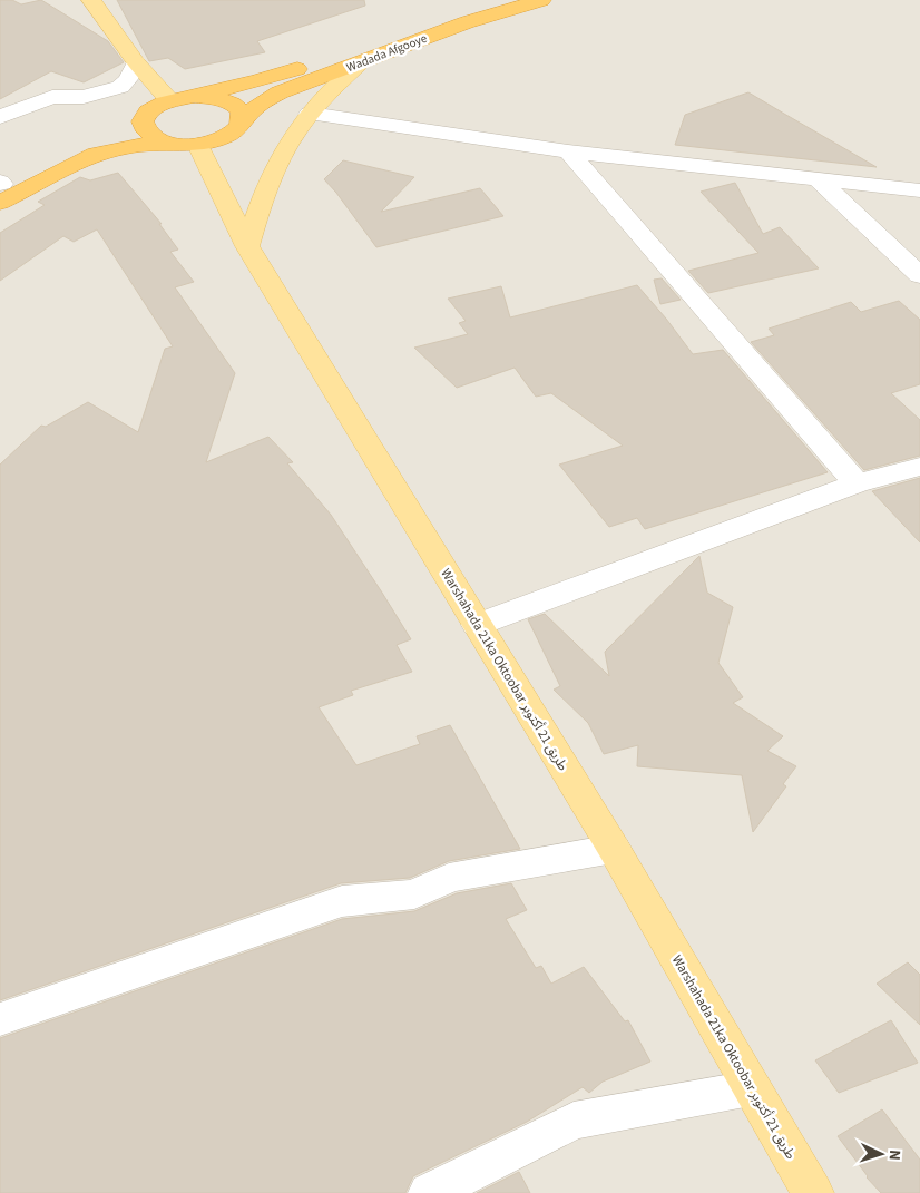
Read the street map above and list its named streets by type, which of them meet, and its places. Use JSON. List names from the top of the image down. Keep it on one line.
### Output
{"streets":{"highway":["Wadada Afgooye"],"main road":["Warshahada 21ka Oktoobar طريق 21 أكتوبر"]},"crossings":[["Wadada Afgooye","Warshahada 21ka Oktoobar طريق 21 أكتوبر"]],"north":"right"}
